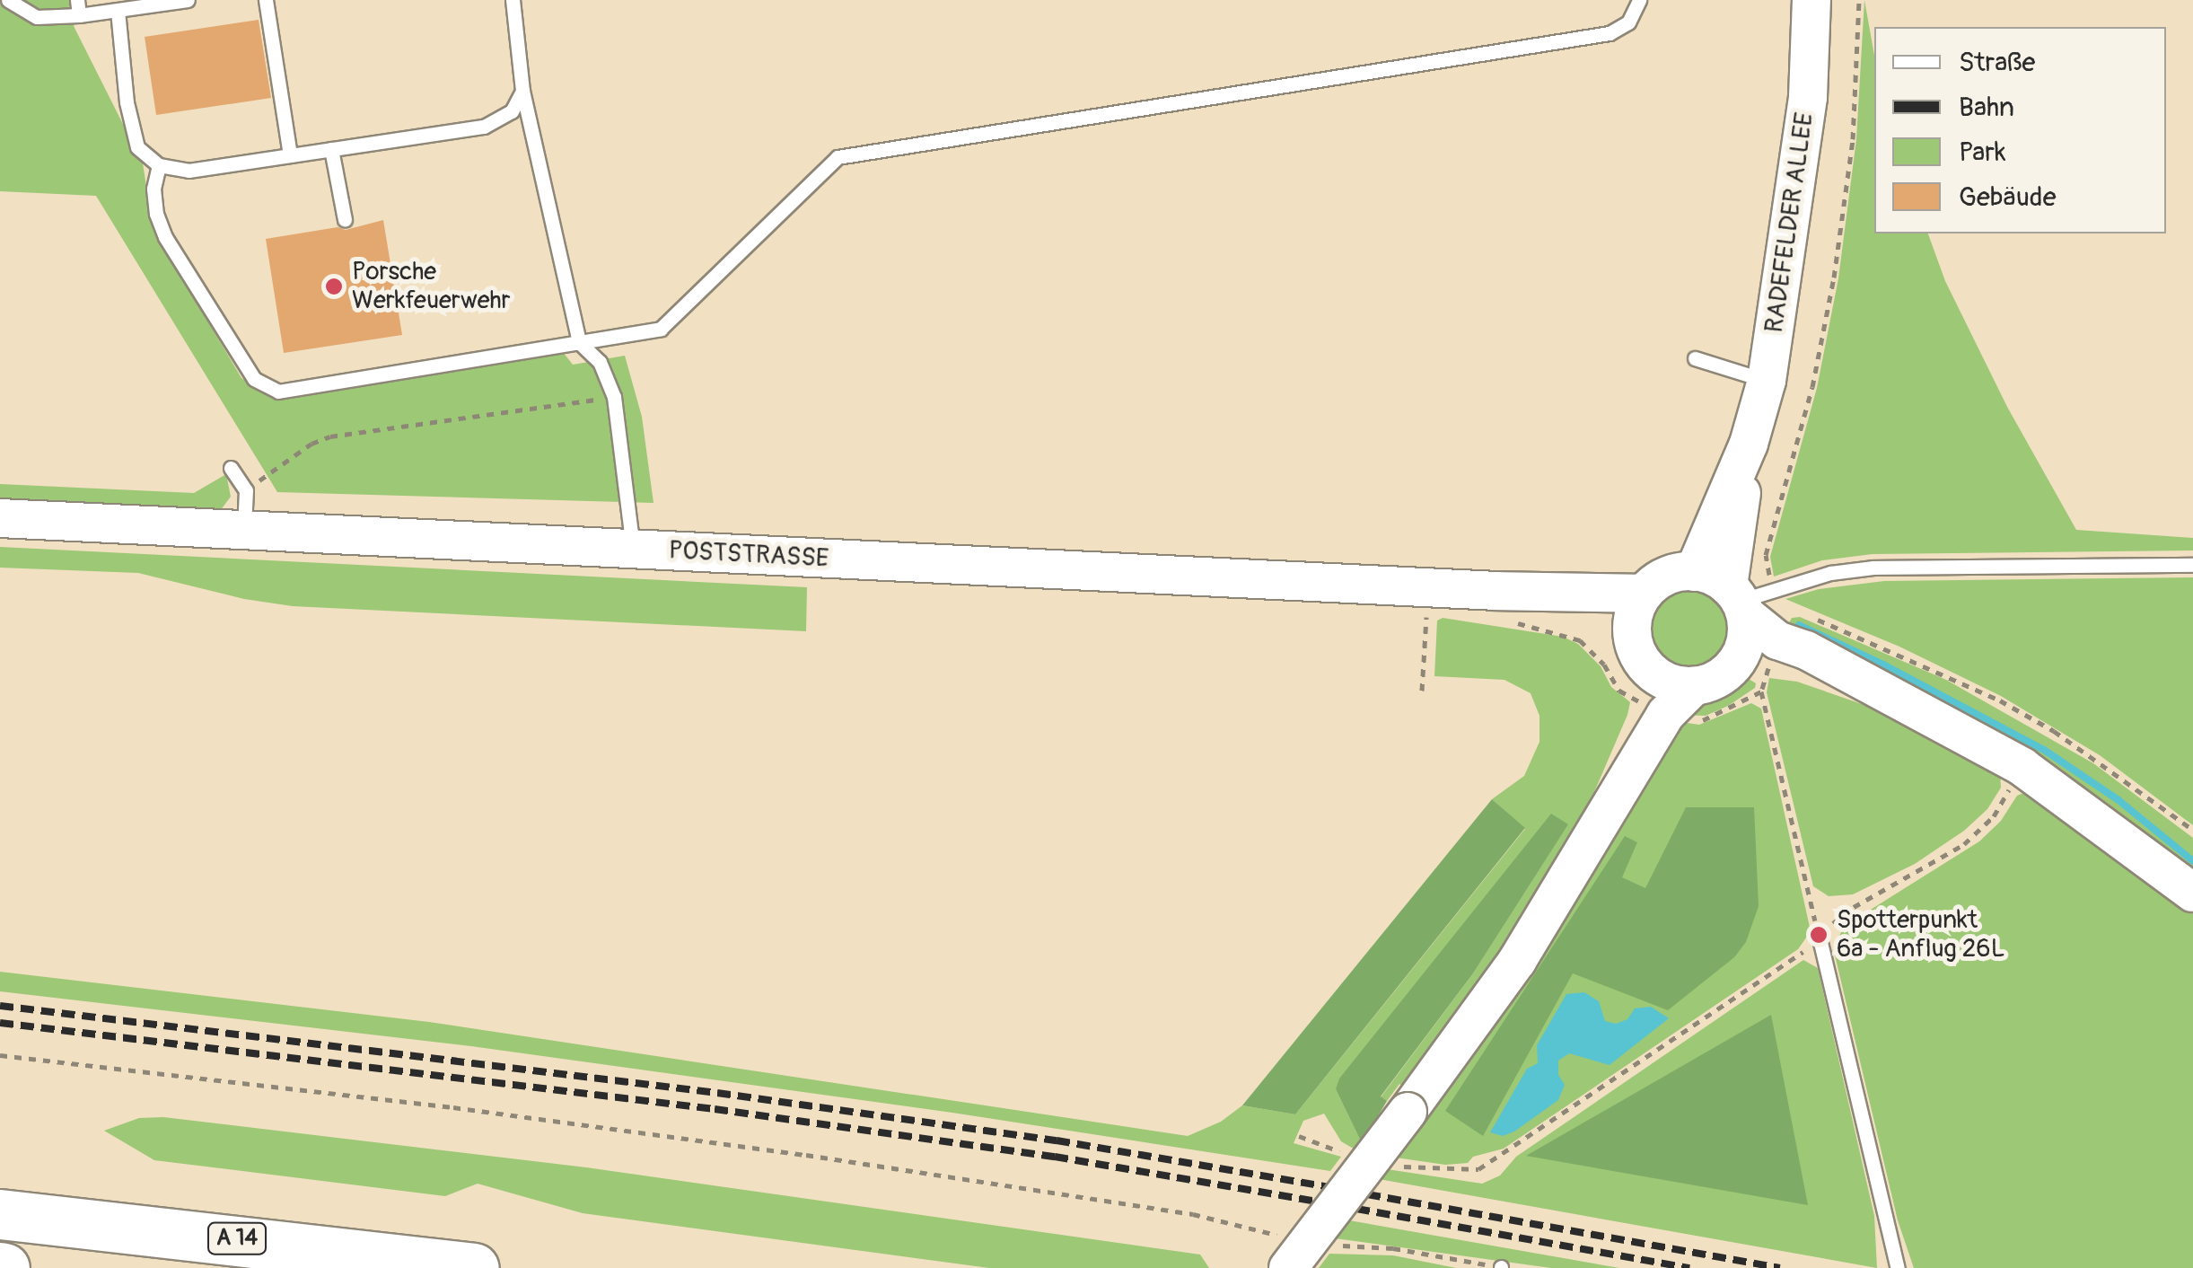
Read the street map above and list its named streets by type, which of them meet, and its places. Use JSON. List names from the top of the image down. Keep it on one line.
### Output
{"streets":{"highway":["A 14"],"main road":["RADEFELDER ALLEE","POSTSTRASSE"]},"crossings":[["RADEFELDER ALLEE","POSTSTRASSE"]],"places":["Porsche Werkfeuerwehr","Spotterpunkt 6a - Anflug 26L"],"legend":["Straße","Bahn","Park","Gebäude"]}
